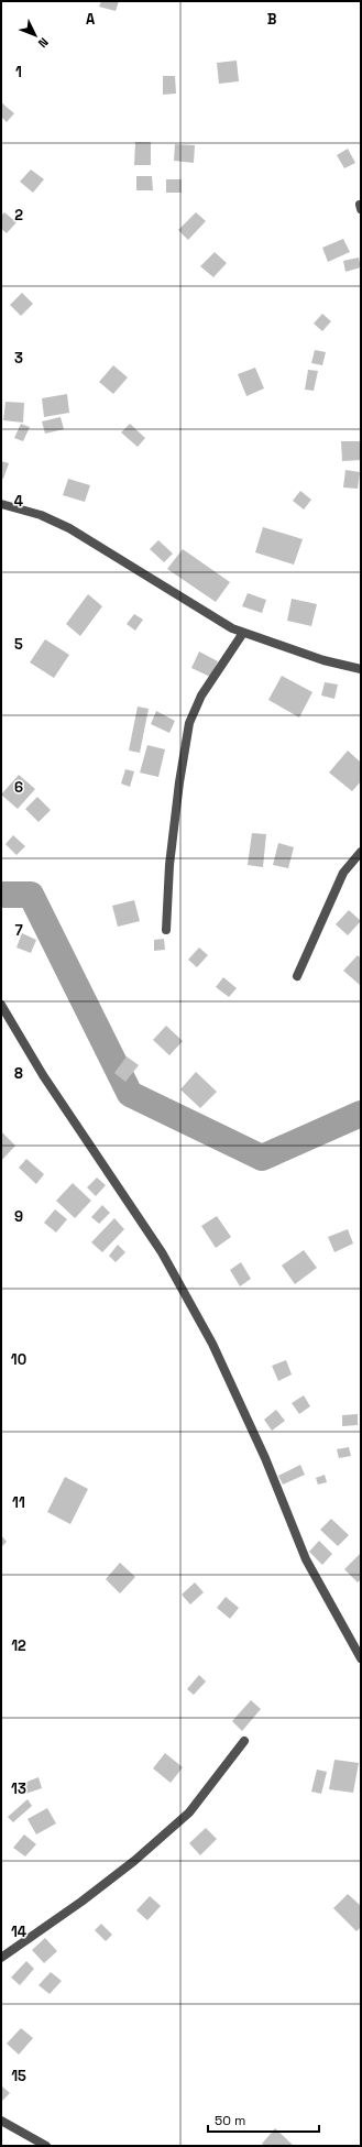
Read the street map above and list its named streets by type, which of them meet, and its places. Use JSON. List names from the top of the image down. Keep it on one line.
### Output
{"scale_bar":"50 m","north":"bottom right","grid":{"columns":["A","B"],"rows":["1","2","3","4","5","6","7","8","9","10","11","12","13","14","15"]}}
